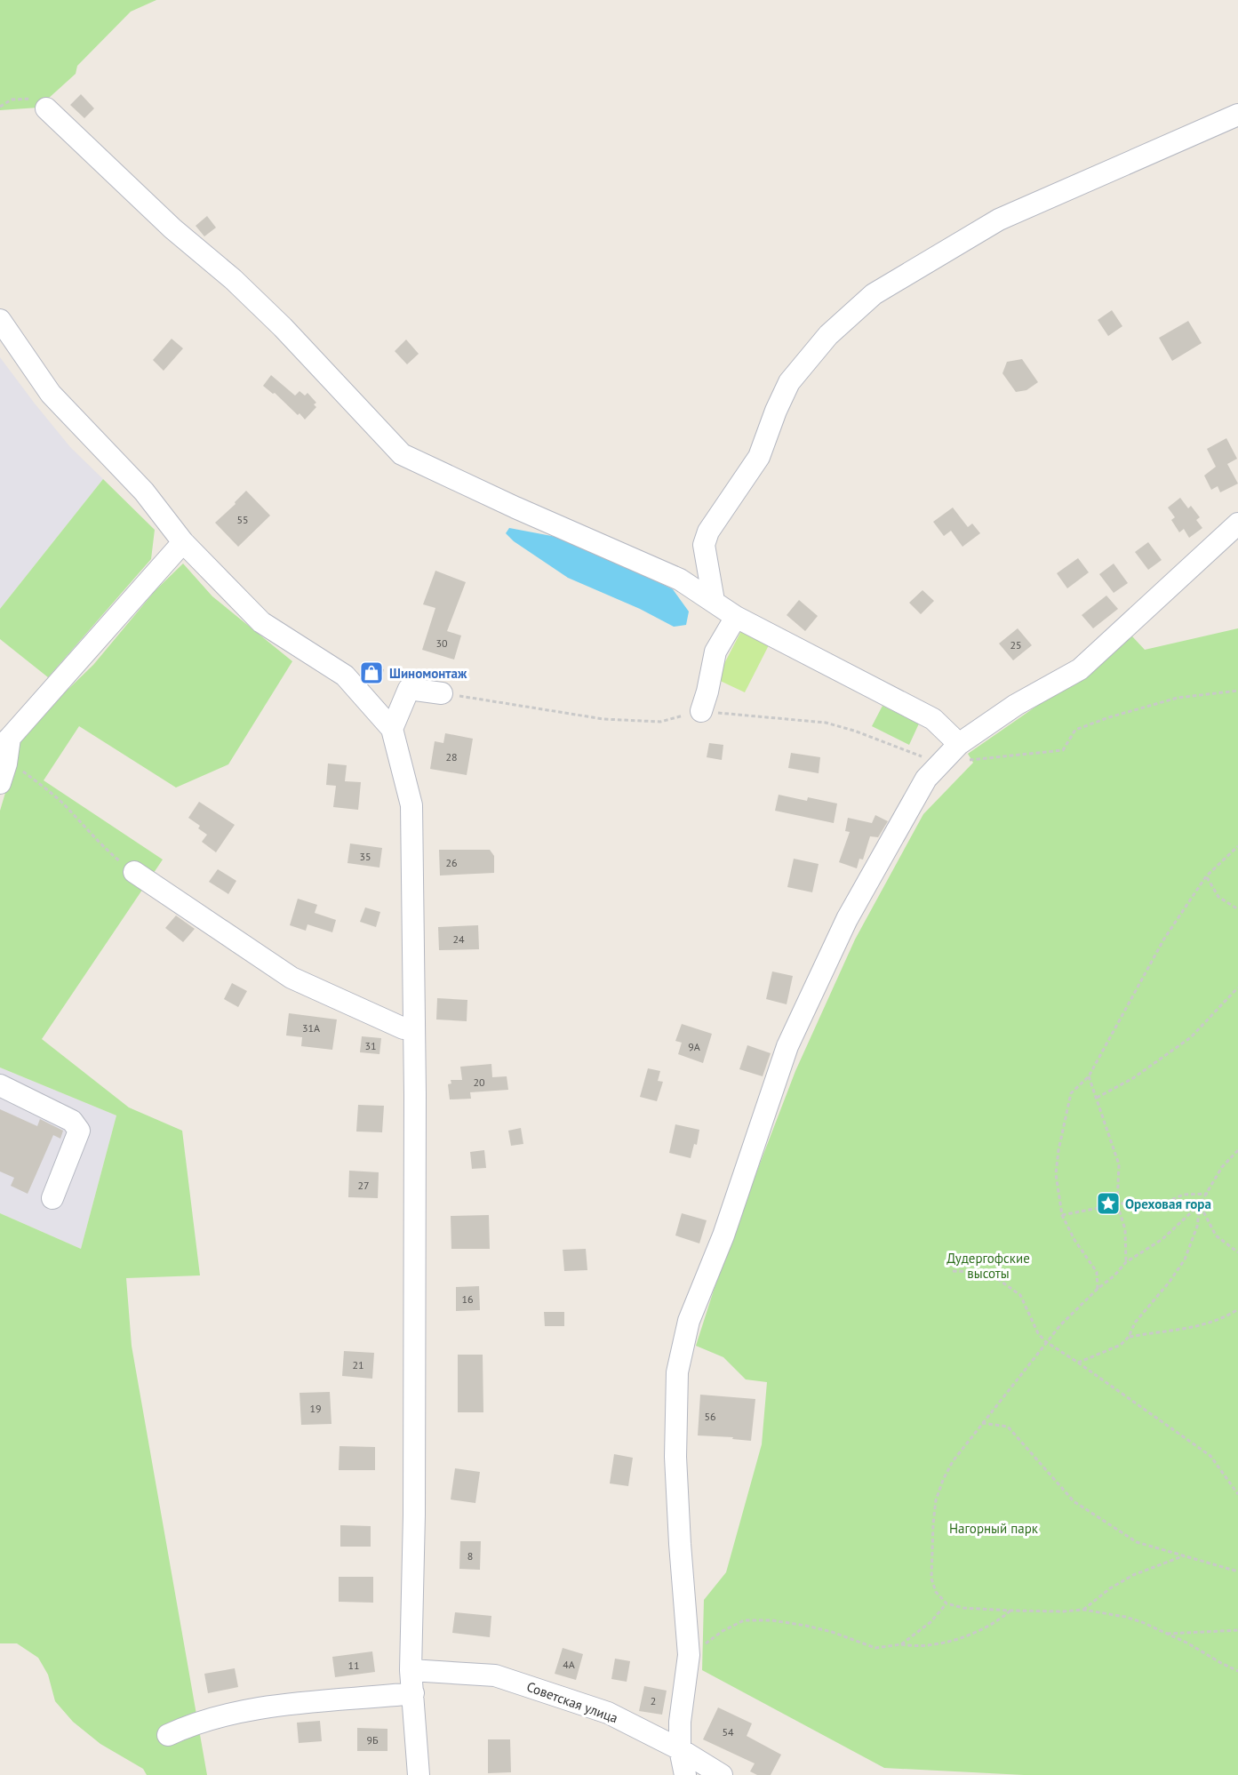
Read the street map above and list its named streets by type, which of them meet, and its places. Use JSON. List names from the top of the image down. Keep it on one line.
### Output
{"streets":{"street":["Советская улица"]},"parks":["Дудергофские высоты","Нагорный парк"],"places":{"shop":["Шиномонтаж"],"place":["Ореховая гора"]},"house_numbers":["55","30","25","28","35","26","24","31А","31","9А","20","27","16","21","19","56","8","4А","11","2","54","9Б"]}
